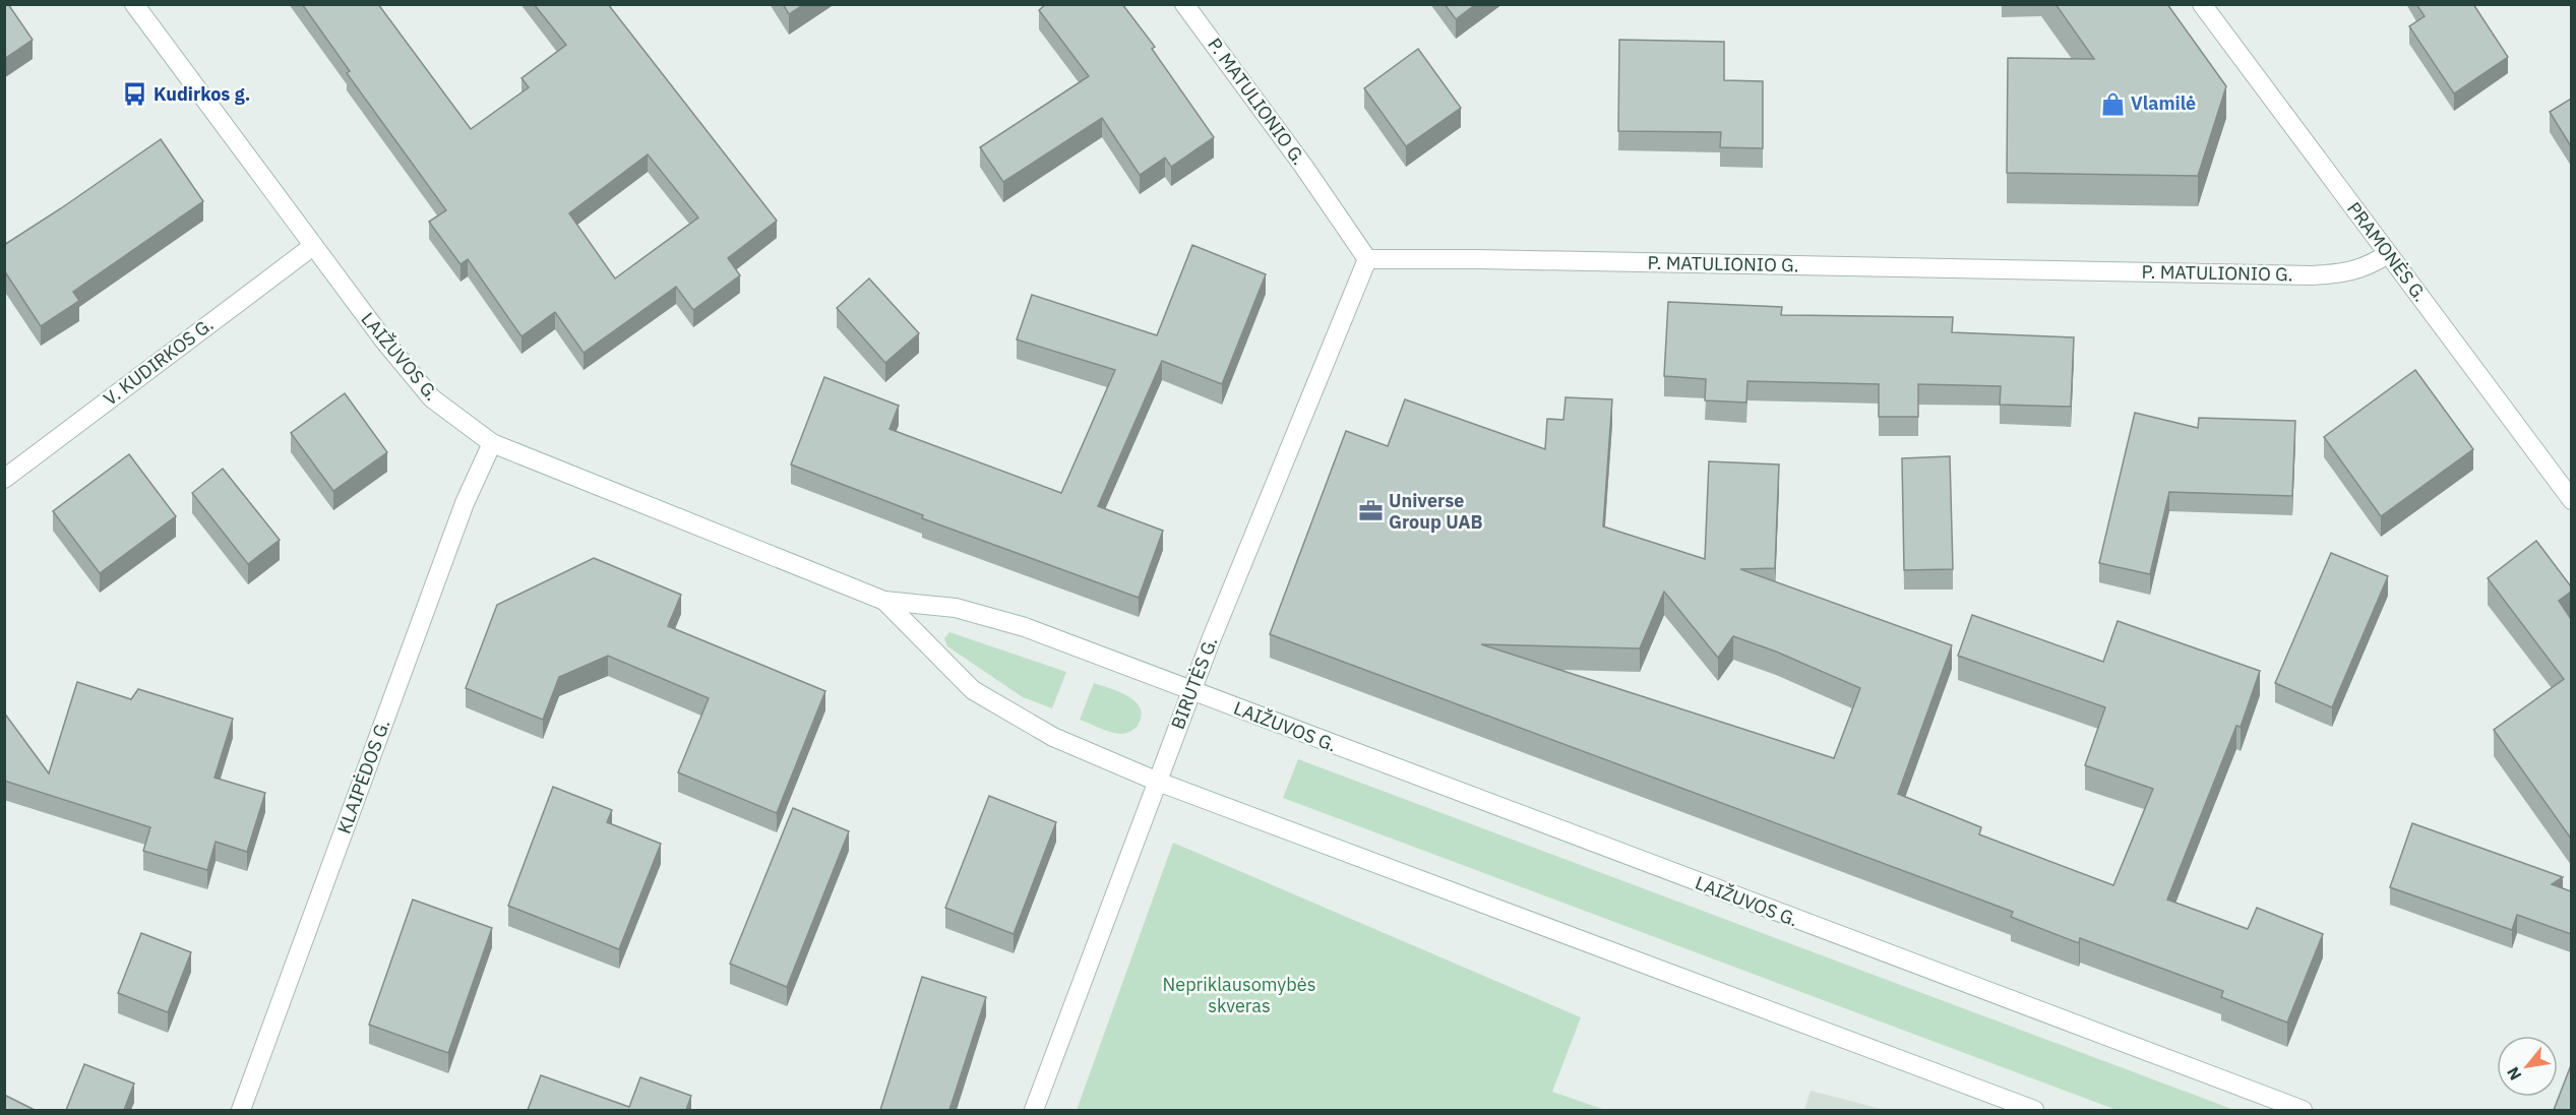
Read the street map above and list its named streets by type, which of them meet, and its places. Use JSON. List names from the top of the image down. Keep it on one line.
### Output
{"streets":{"street":["P. MATULIONIO G.","PRAMONĖS G.","LAIŽUVOS G.","V. KUDIRKOS G.","BIRUTĖS G.","KLAIPĖDOS G."]},"crossings":[["P. MATULIONIO G.","PRAMONĖS G."],["P. MATULIONIO G.","BIRUTĖS G."],["LAIŽUVOS G.","V. KUDIRKOS G."],["LAIŽUVOS G.","BIRUTĖS G."],["LAIŽUVOS G.","KLAIPĖDOS G."]],"parks":["Nepriklausomybės skveras"],"places":{"bus stop":["Kudirkos g."],"shop":["Vlamilė"],"office":["Universe Group UAB"]},"north":"bottom left"}
